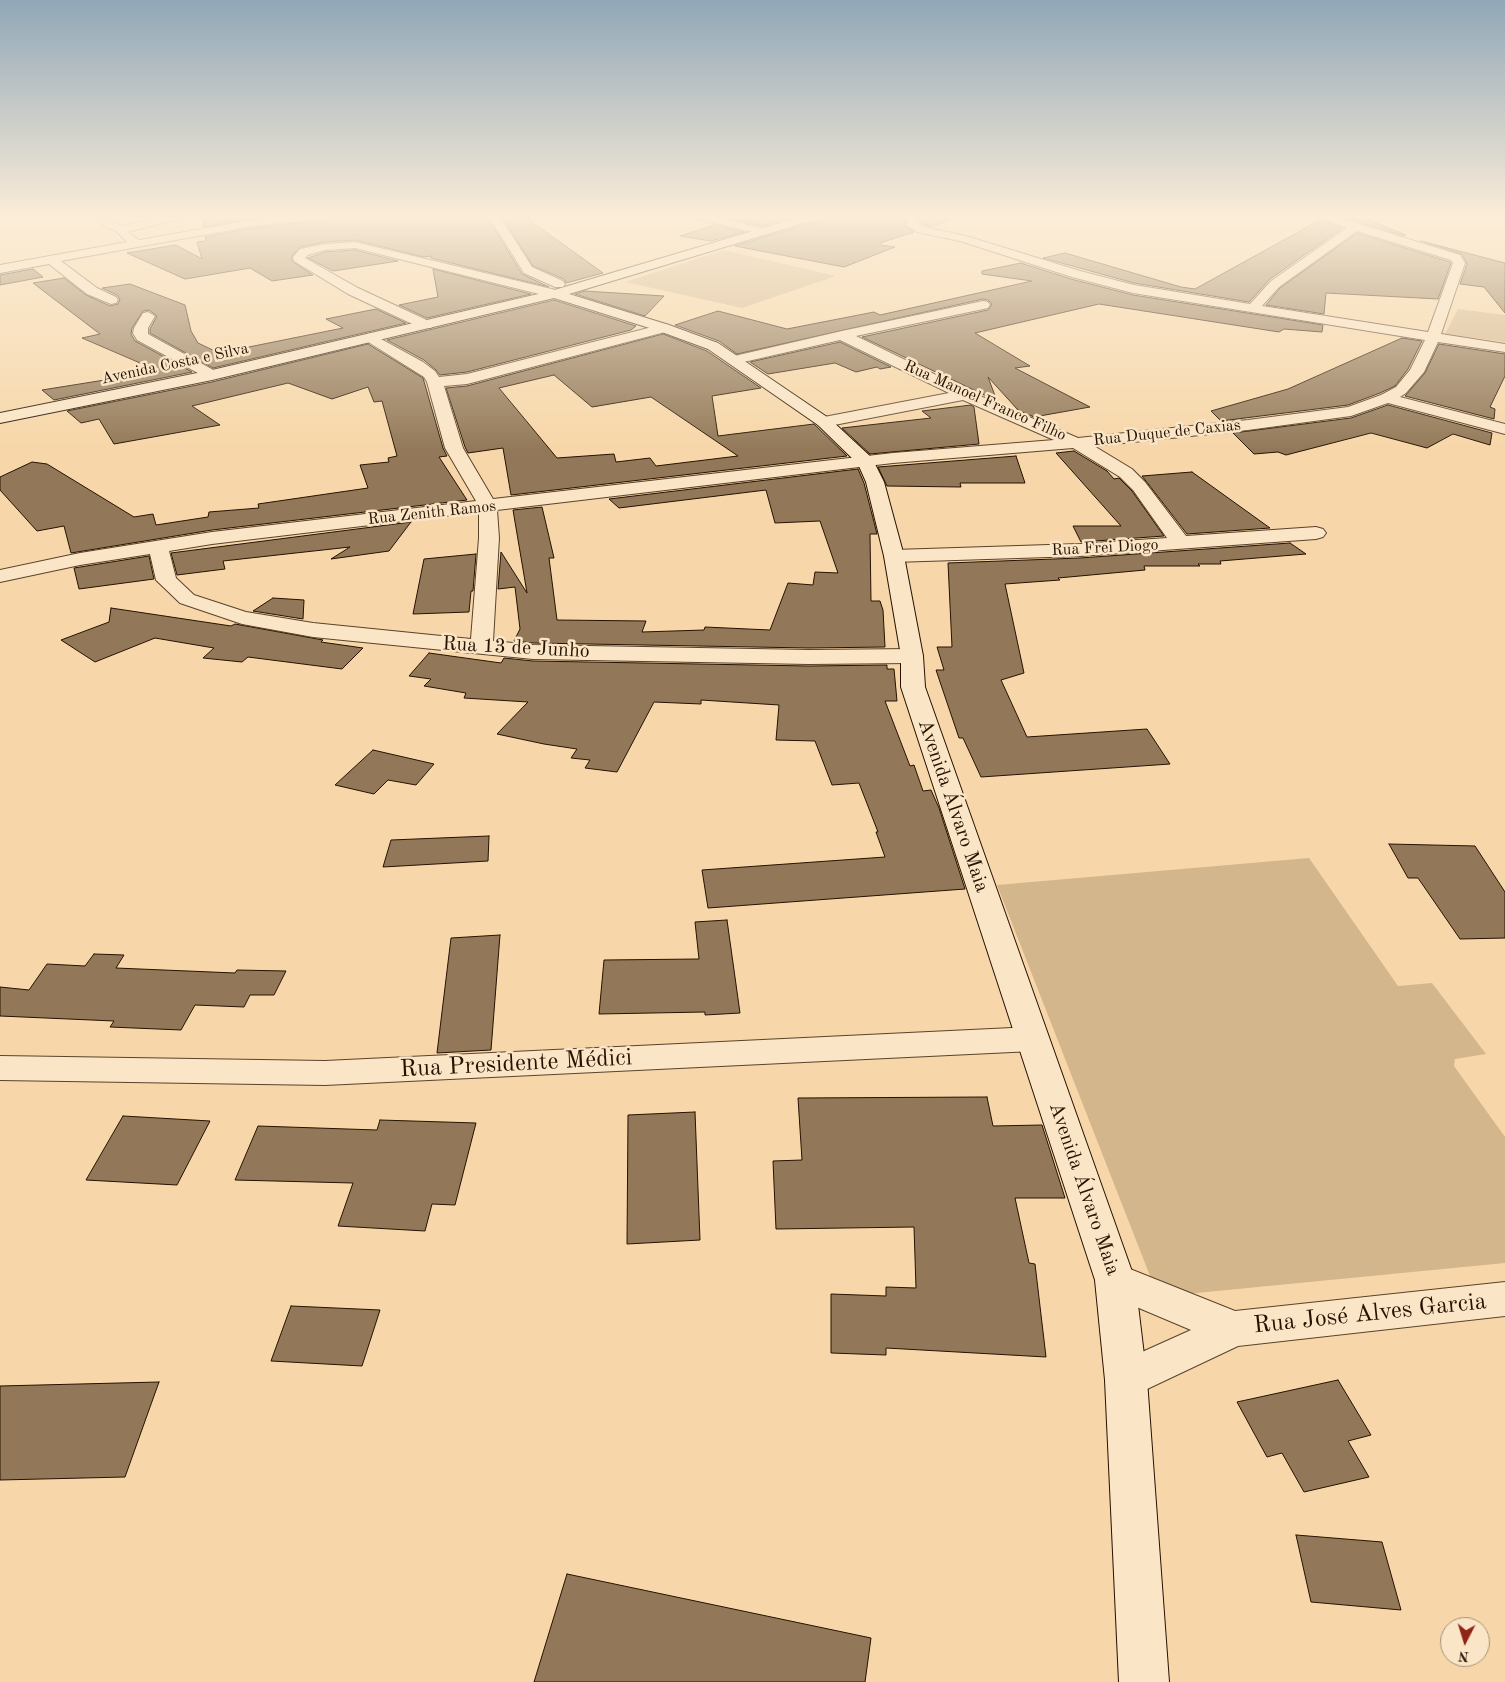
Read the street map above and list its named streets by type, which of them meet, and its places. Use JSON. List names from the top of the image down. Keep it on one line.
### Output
{"streets":{"street":["Avenida Costa e Silva","Rua Manoel Franco Filho","Rua Duque de Caxias","Rua Zenith Ramos","Rua Frei Diogo","Rua 13 de Junho","Avenida Álvaro Maia","Rua Presidente Médici","Rua José Alves Garcia"]},"crossings":[["Avenida Costa e Silva","Avenida Álvaro Maia"],["Rua Manoel Franco Filho","Rua Duque de Caxias"],["Rua Manoel Franco Filho","Rua Frei Diogo"],["Rua Duque de Caxias","Rua Zenith Ramos"],["Rua Duque de Caxias","Avenida Álvaro Maia"],["Rua Zenith Ramos","Rua 13 de Junho"],["Rua Zenith Ramos","Avenida Álvaro Maia"],["Rua Frei Diogo","Avenida Álvaro Maia"],["Rua 13 de Junho","Avenida Álvaro Maia"],["Avenida Álvaro Maia","Rua Presidente Médici"],["Avenida Álvaro Maia","Rua José Alves Garcia"]],"north":"bottom"}
